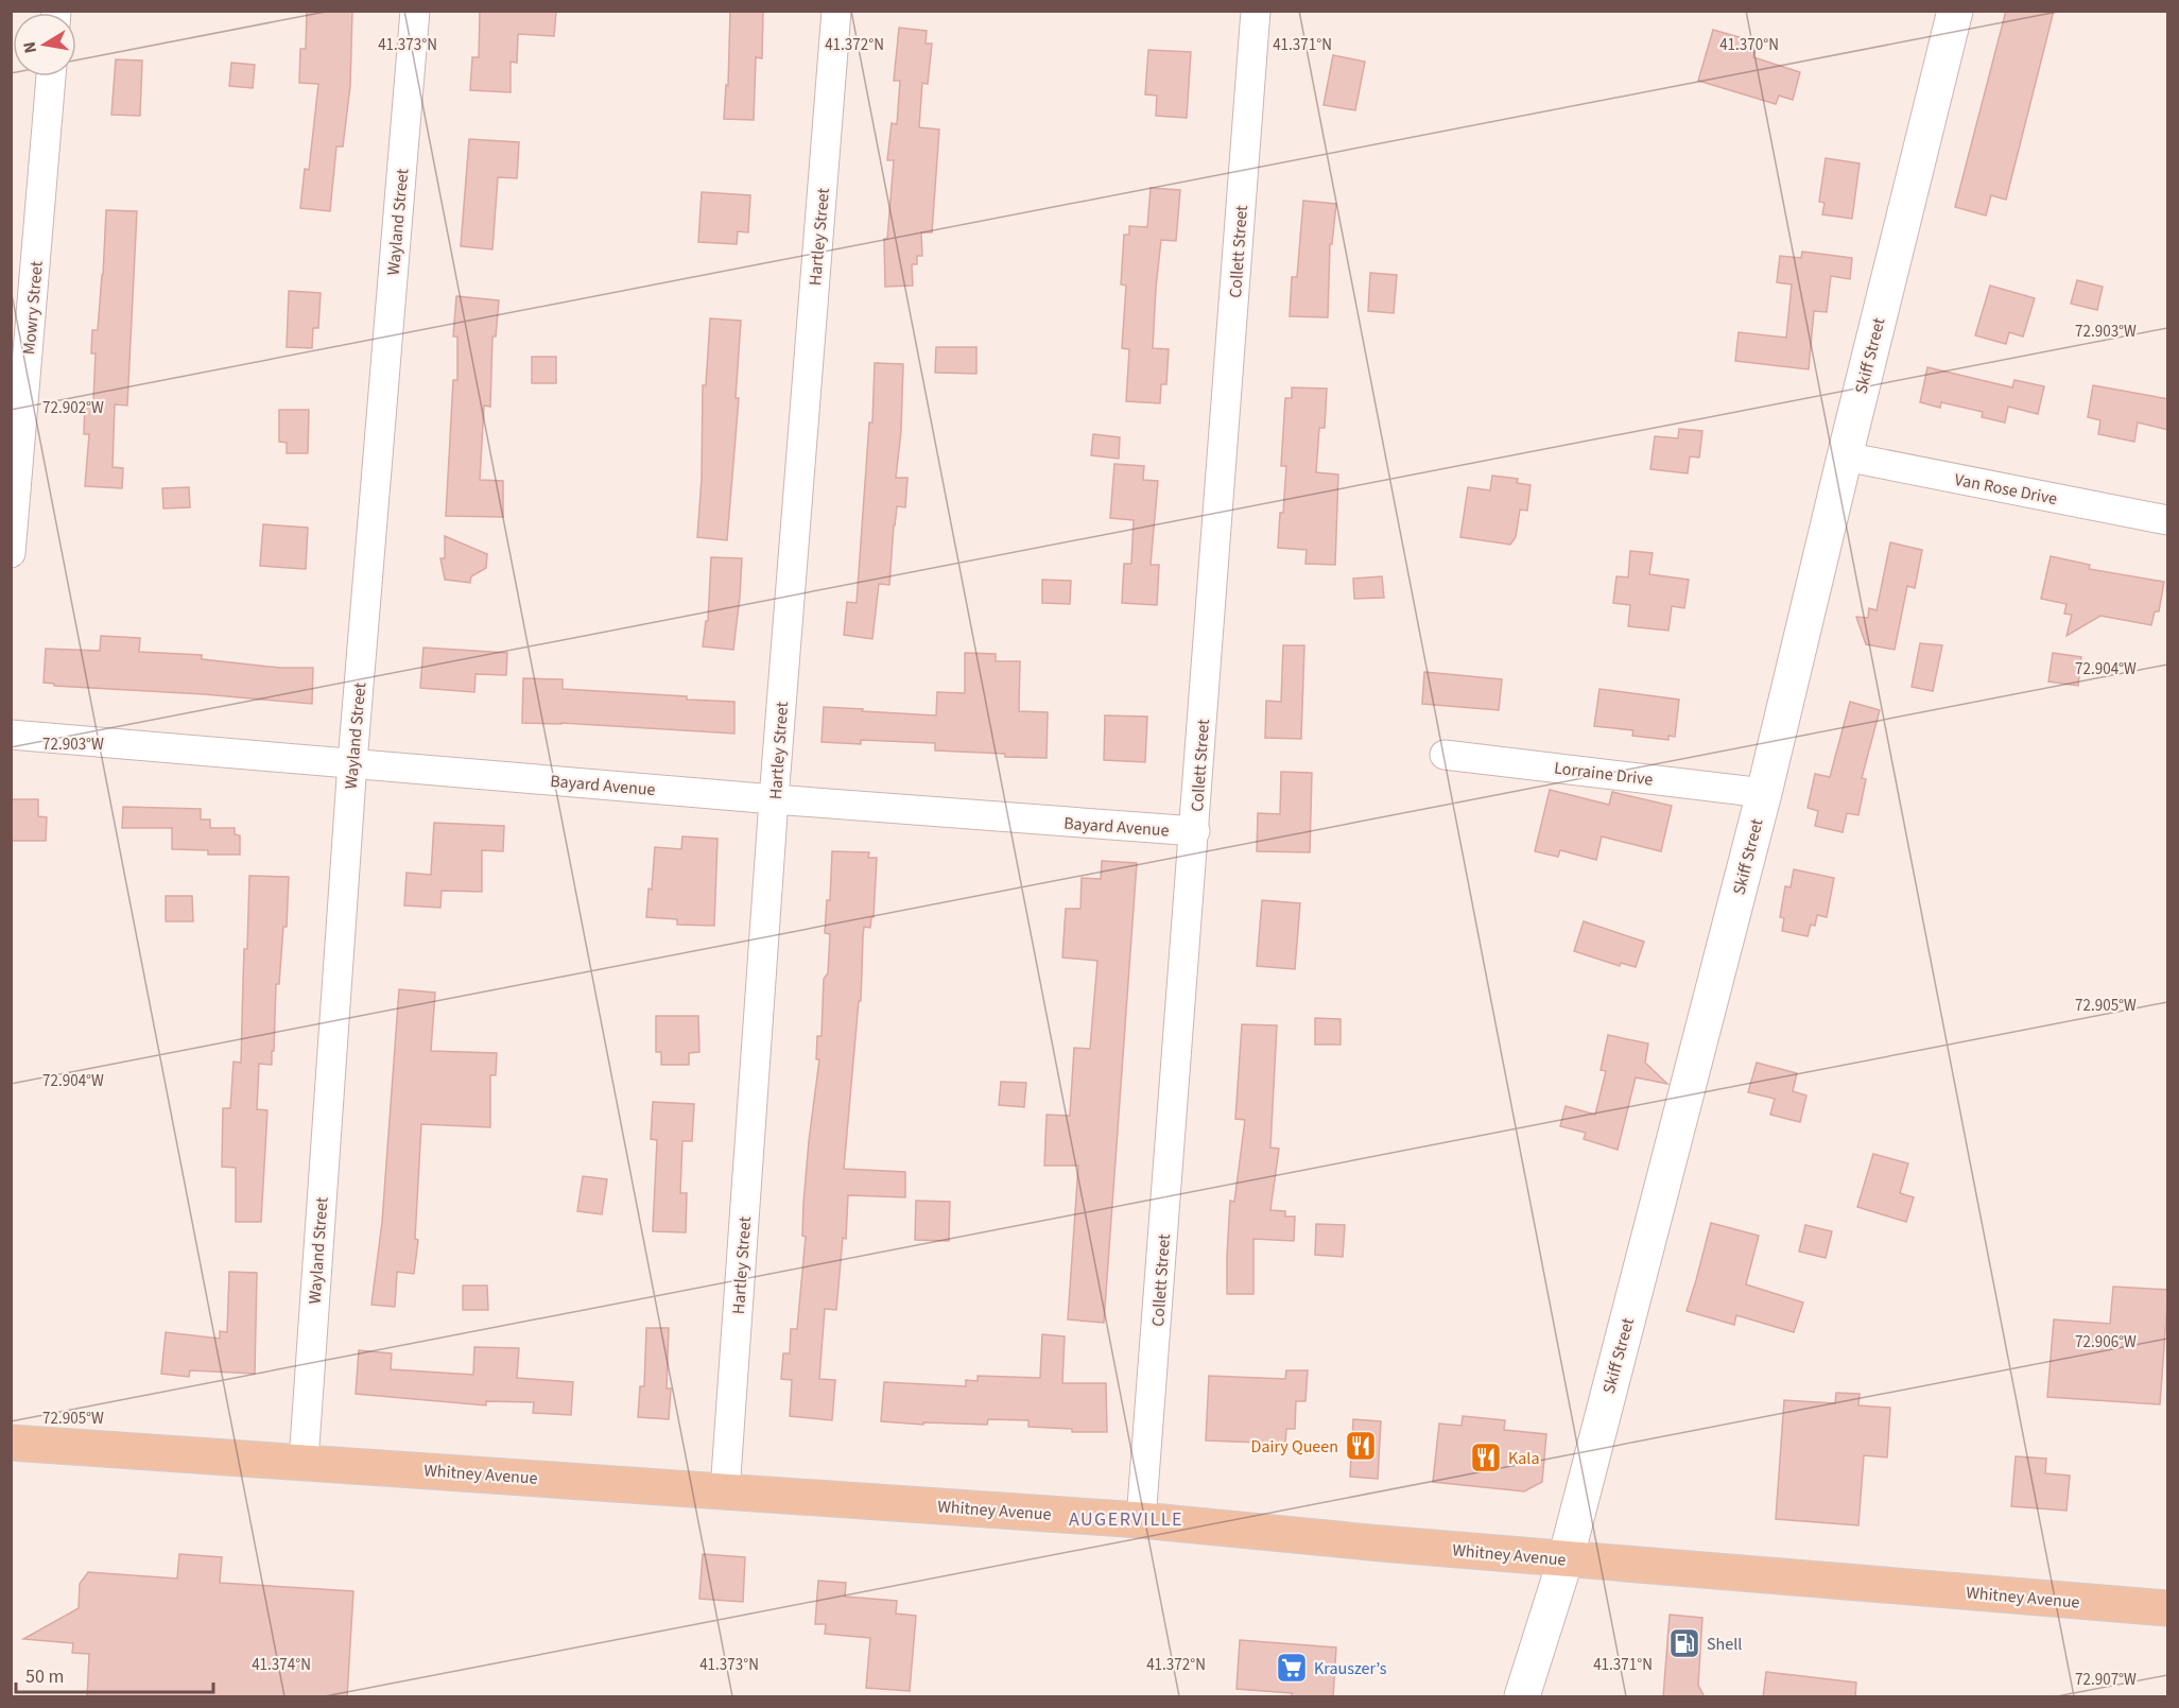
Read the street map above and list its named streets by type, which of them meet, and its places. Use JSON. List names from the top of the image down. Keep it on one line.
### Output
{"streets":{"main road":["Skiff Street","Whitney Avenue"],"street":["Wayland Street","Hartley Street","Collett Street","Mowry Street","Van Rose Drive","Lorraine Drive","Bayard Avenue"]},"crossings":[["Wayland Street","Bayard Avenue"],["Wayland Street","Whitney Avenue"],["Hartley Street","Bayard Avenue"],["Hartley Street","Whitney Avenue"],["Collett Street","Bayard Avenue"],["Collett Street","Whitney Avenue"],["Skiff Street","Van Rose Drive"],["Skiff Street","Lorraine Drive"],["Skiff Street","Whitney Avenue"]],"districts":["AUGERVILLE"],"places":{"restaurant":["Dairy Queen","Kala"],"fuel station":["Shell"],"supermarket":["Krauszer’s"]},"scale_bar":"50 m","north":"left","coordinates":["41.373°N","41.372°N","41.371°N","41.370°N","72.903°W","72.902°W","72.904°W","72.905°W","72.906°W","41.374°N","72.907°W"]}
